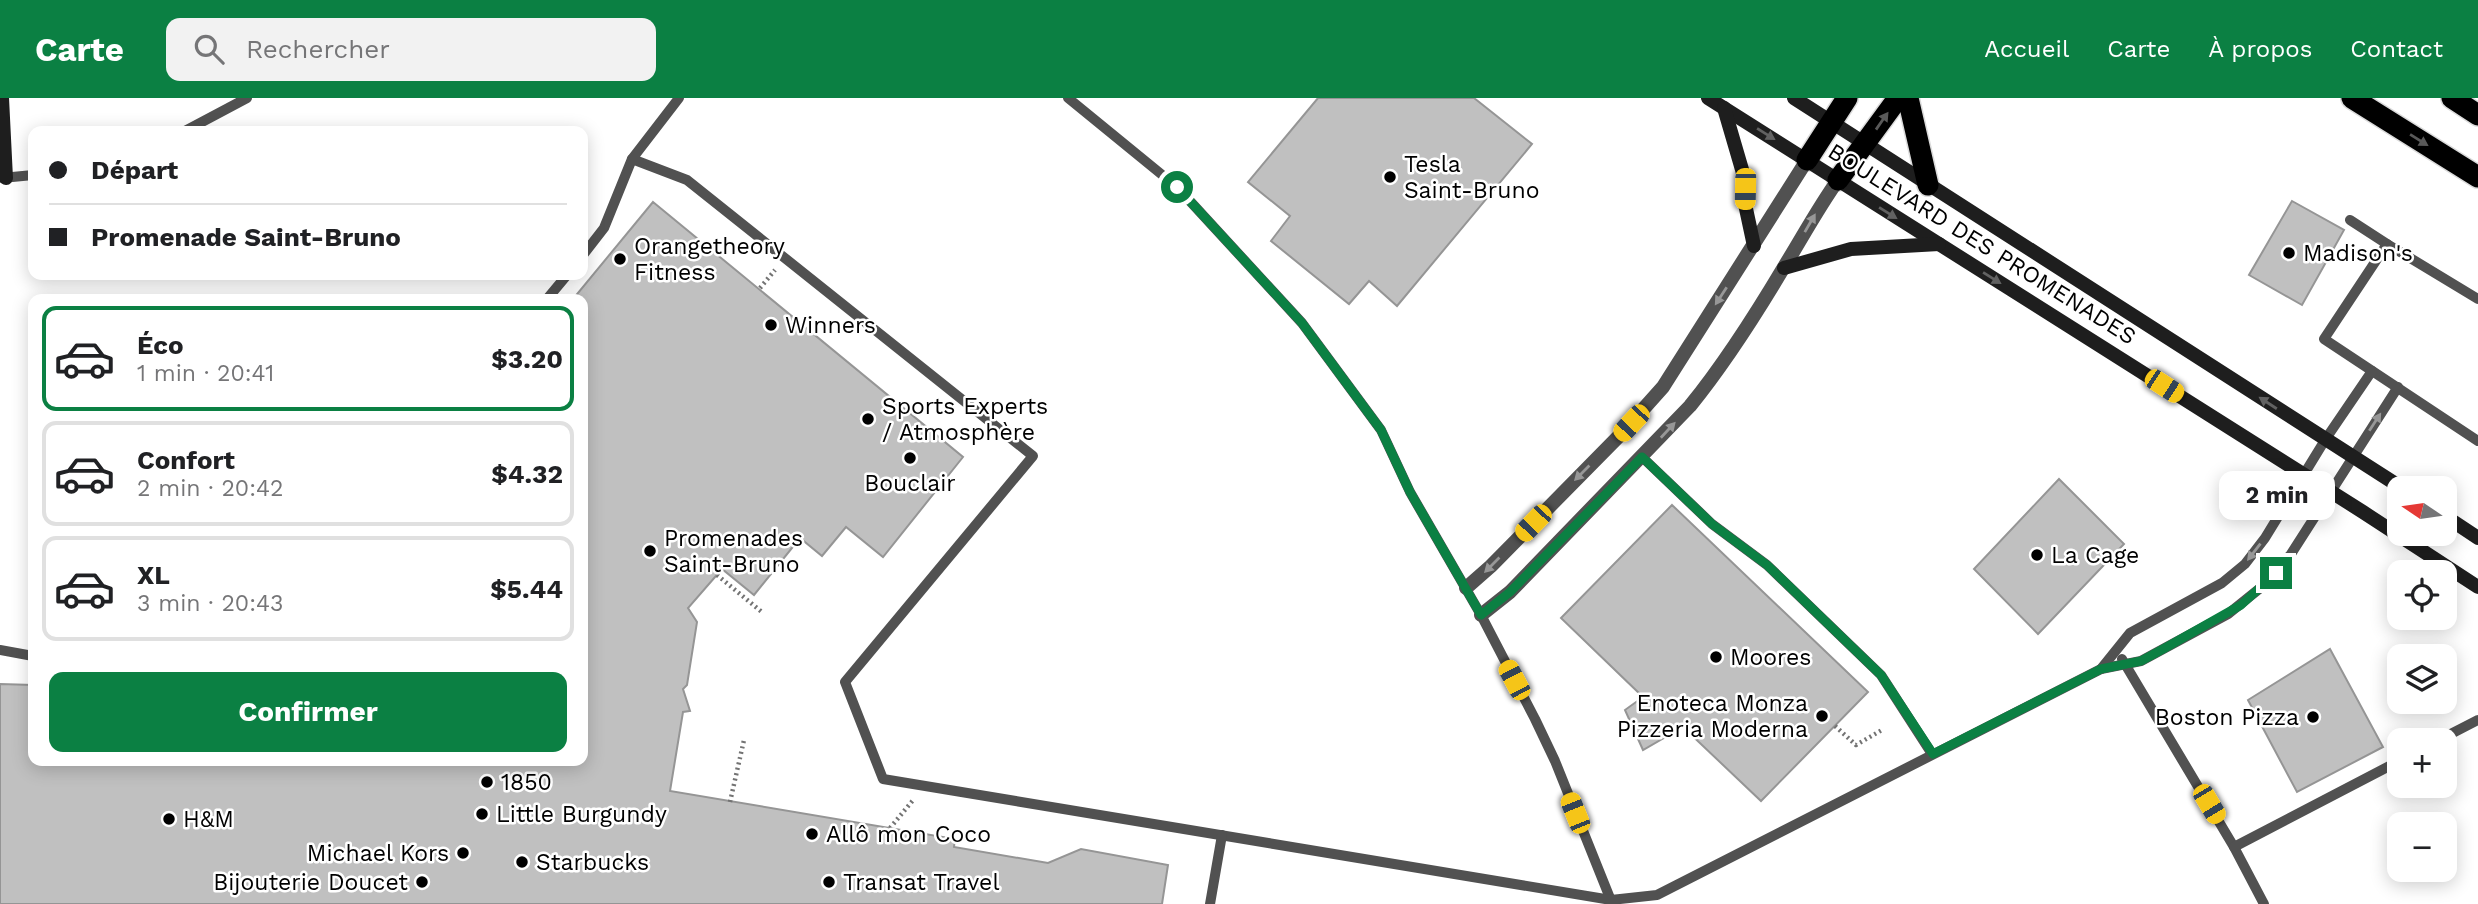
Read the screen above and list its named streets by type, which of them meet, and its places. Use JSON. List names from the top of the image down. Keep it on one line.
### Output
{"streets":{"street":["BOULEVARD DES PROMENADES"]},"places":["Tesla Saint-Bruno","Madison's","Orangetheory Fitness","Winners","Sports Experts / Atmosphère","Bouclair","Promenades Saint-Bruno","La Cage","Moores","Enoteca Monza Pizzeria Moderna","Boston Pizza","1850","Little Burgundy","H&M","Allô mon Coco","Michael Kors","Starbucks","Bijouterie Doucet","Transat Travel"],"north":"left","page":{"header":"Carte","search":"Rechercher","nav":["Accueil","Carte","À propos","Contact"],"banner":["Départ","Promenade Saint-Bruno"],"list":[{"name":"Éco","note":"1 min · 20:41","value":"$3.20"},{"name":"Confort","note":"2 min · 20:42","value":"$4.32"},{"name":"XL","note":"3 min · 20:43","value":"$5.44"}],"bubble":"2 min","map_buttons":["+","−"],"buttons":"Confirmer"}}
